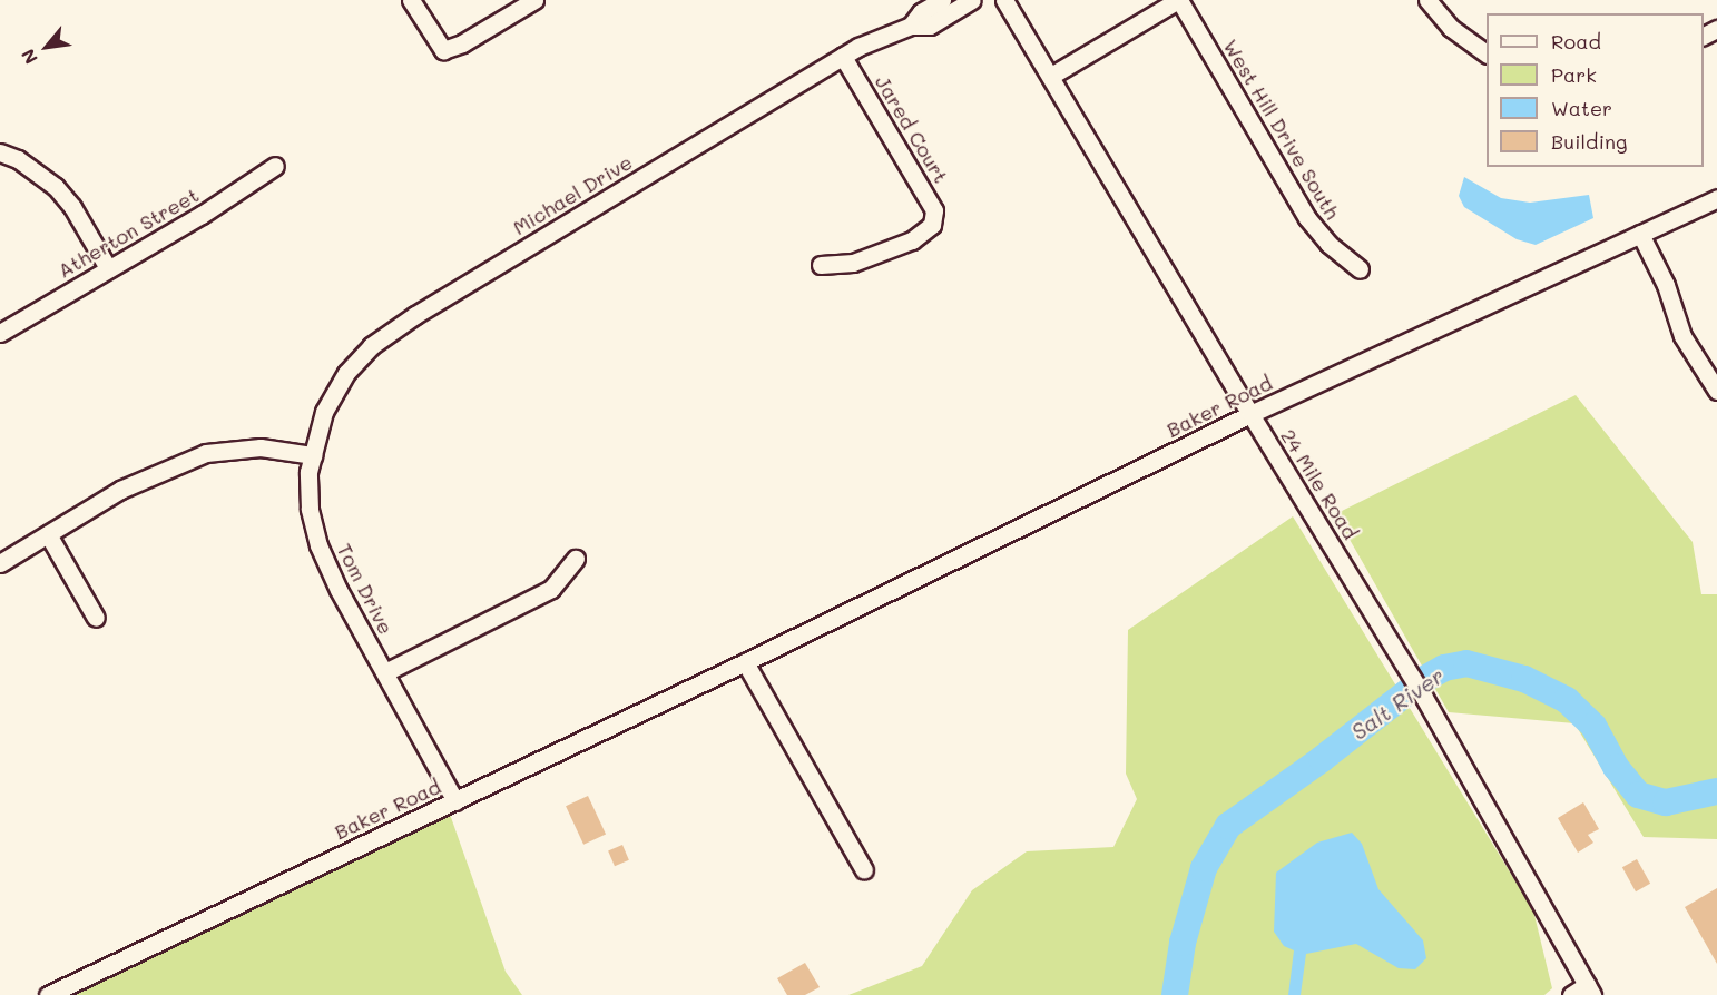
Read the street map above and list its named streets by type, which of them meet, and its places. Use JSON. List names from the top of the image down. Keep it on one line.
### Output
{"streets":{"street":["Jared Court","West Hill Drive South","Michael Drive","Atherton Street","Baker Road","24 Mile Road","Tom Drive"]},"crossings":[["Jared Court","Michael Drive"],["Michael Drive","Tom Drive"],["Baker Road","24 Mile Road"],["Baker Road","Tom Drive"]],"water":["Salt River"],"legend":["Road","Park","Water","Building"],"north":"bottom left"}
